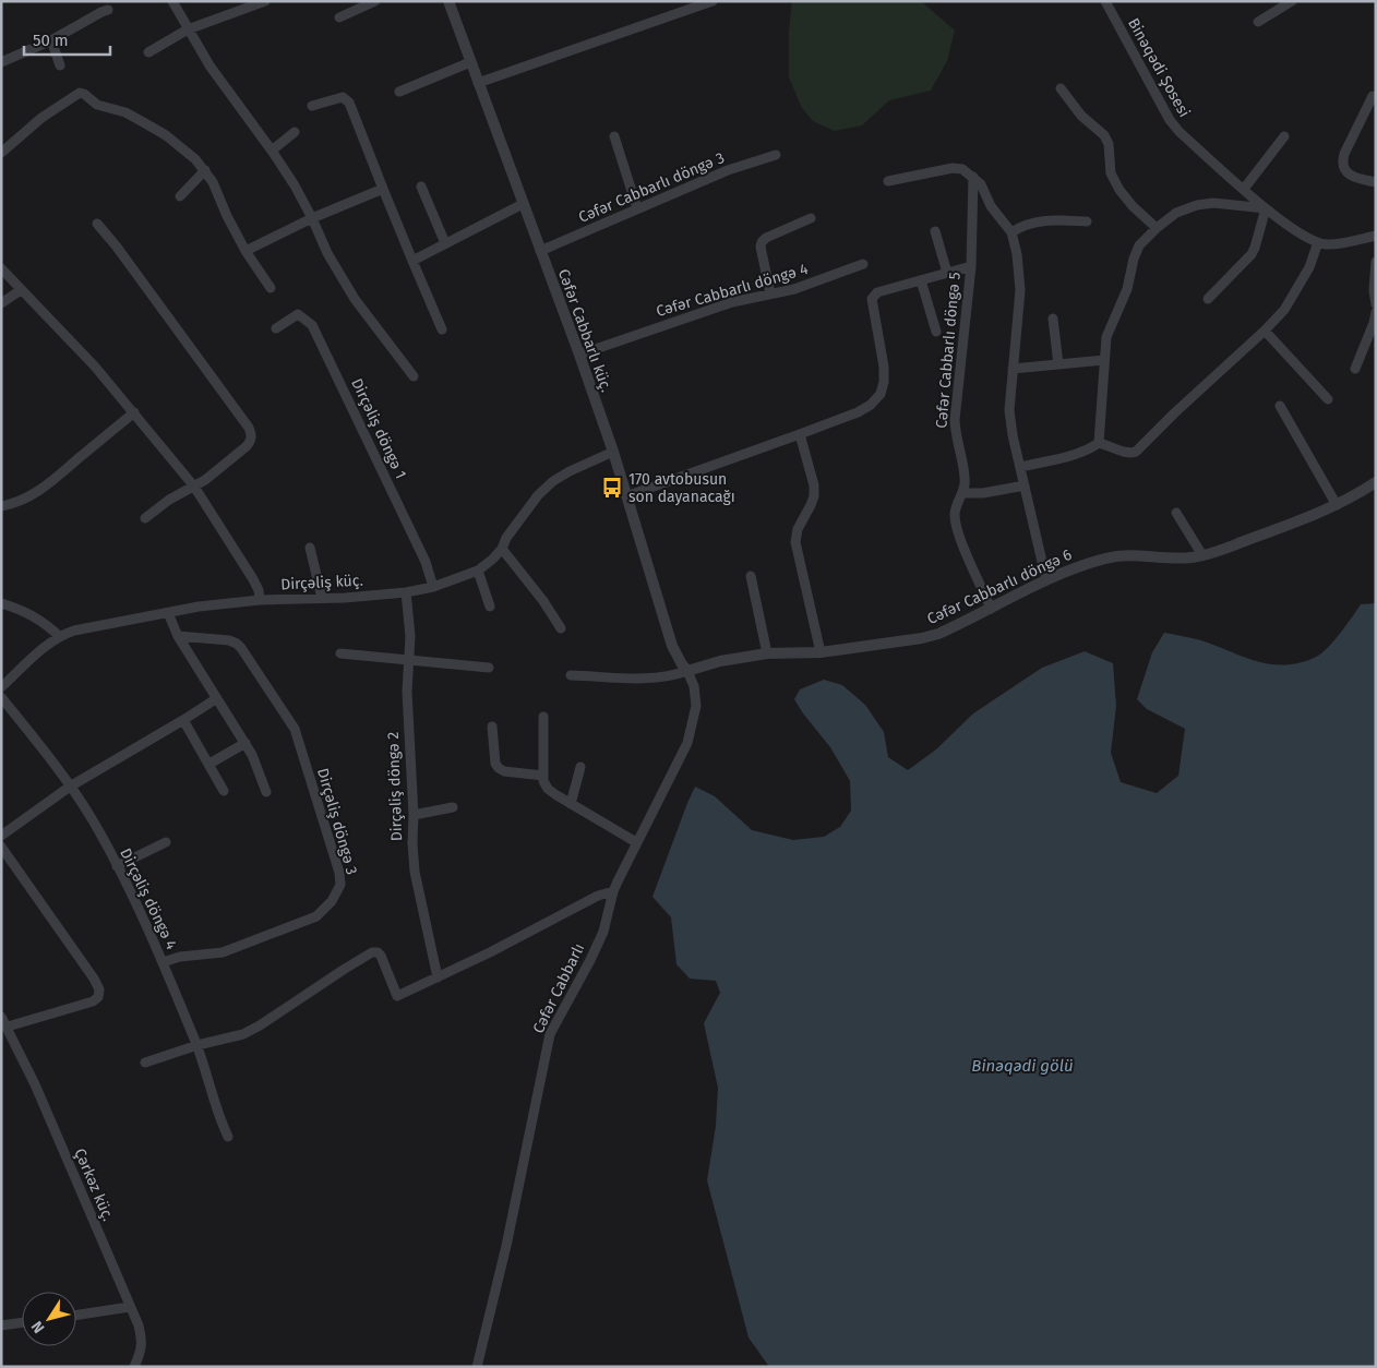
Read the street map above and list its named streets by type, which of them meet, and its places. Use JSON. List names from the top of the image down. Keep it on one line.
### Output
{"streets":{"street":["Binəqədi Şosesi","Cəfər Cabbarlı döngə 3","Cəfər Cabbarlı döngə 4","Cəfər Cabbarlı küç.","Cəfər Cabbarlı döngə 5","Dirçəliş döngə 1","Dirçəliş küç.","Cəfər Cabbarlı döngə 6","Dirçəliş döngə 2","Dirçəliş döngə 3","Dirçəliş döngə 4","Cəfər Cabbarlı","Çərkəz küç."]},"crossings":[["Cəfər Cabbarlı döngə 3","Cəfər Cabbarlı küç."],["Cəfər Cabbarlı döngə 4","Cəfər Cabbarlı küç."],["Cəfər Cabbarlı küç.","Cəfər Cabbarlı döngə 5"],["Cəfər Cabbarlı küç.","Dirçəliş küç."],["Cəfər Cabbarlı küç.","Cəfər Cabbarlı döngə 6"],["Cəfər Cabbarlı küç.","Cəfər Cabbarlı"],["Cəfər Cabbarlı döngə 5","Cəfər Cabbarlı döngə 6"],["Dirçəliş döngə 1","Dirçəliş küç."],["Dirçəliş küç.","Dirçəliş döngə 2"],["Cəfər Cabbarlı döngə 6","Cəfər Cabbarlı"],["Dirçəliş döngə 3","Dirçəliş döngə 4"]],"water":["Binəqədi gölü"],"places":{"bus stop":["170 avtobusun son dayanacağı"]},"scale_bar":"50 m","north":"bottom left"}
